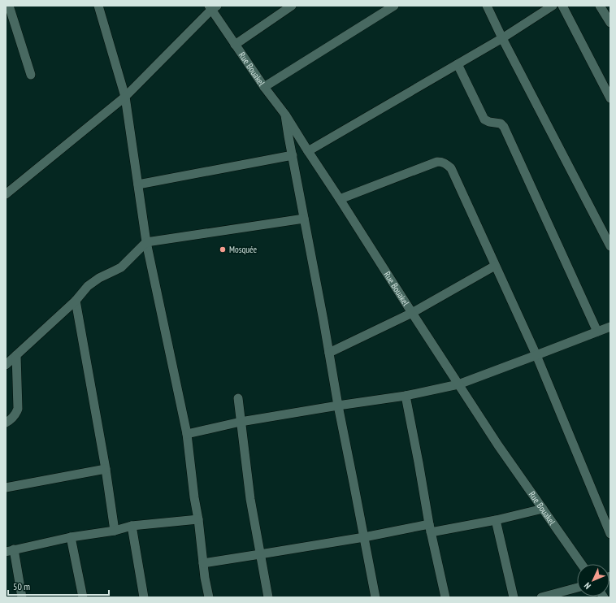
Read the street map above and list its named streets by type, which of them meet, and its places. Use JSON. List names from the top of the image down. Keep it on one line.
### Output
{"streets":{"street":["Rue Bouakel"]},"places":["Mosquée"],"scale_bar":"50 m","north":"bottom left"}
